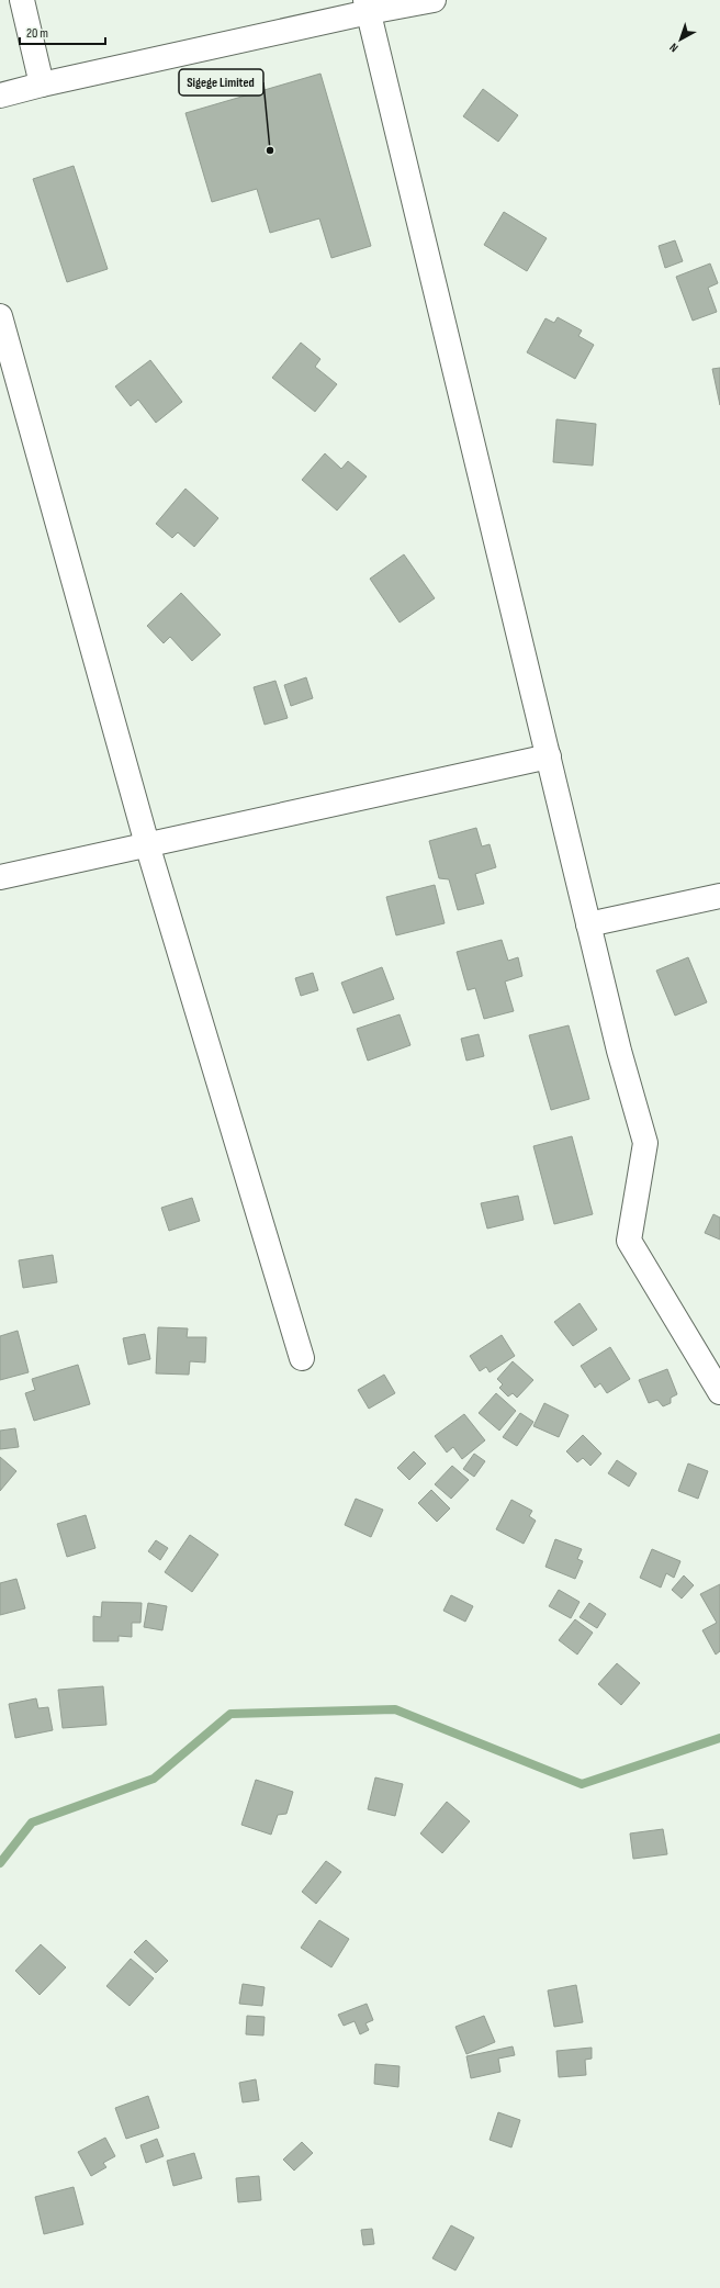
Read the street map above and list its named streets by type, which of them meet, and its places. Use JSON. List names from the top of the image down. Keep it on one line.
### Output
{"places":["Sigege Limited"],"scale_bar":"20 m","north":"bottom left"}
